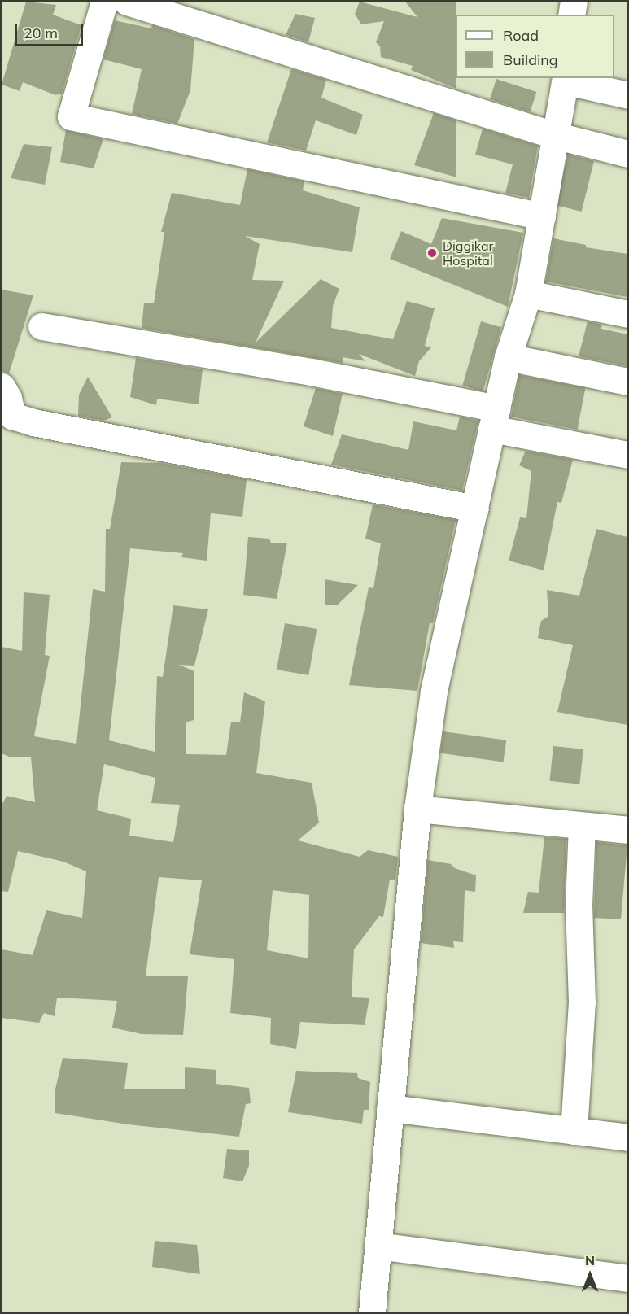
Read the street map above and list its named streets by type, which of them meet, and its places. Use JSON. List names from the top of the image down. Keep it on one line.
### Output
{"places":["Diggikar Hospital"],"legend":["Road","Building"],"scale_bar":"20 m","north":"top"}
